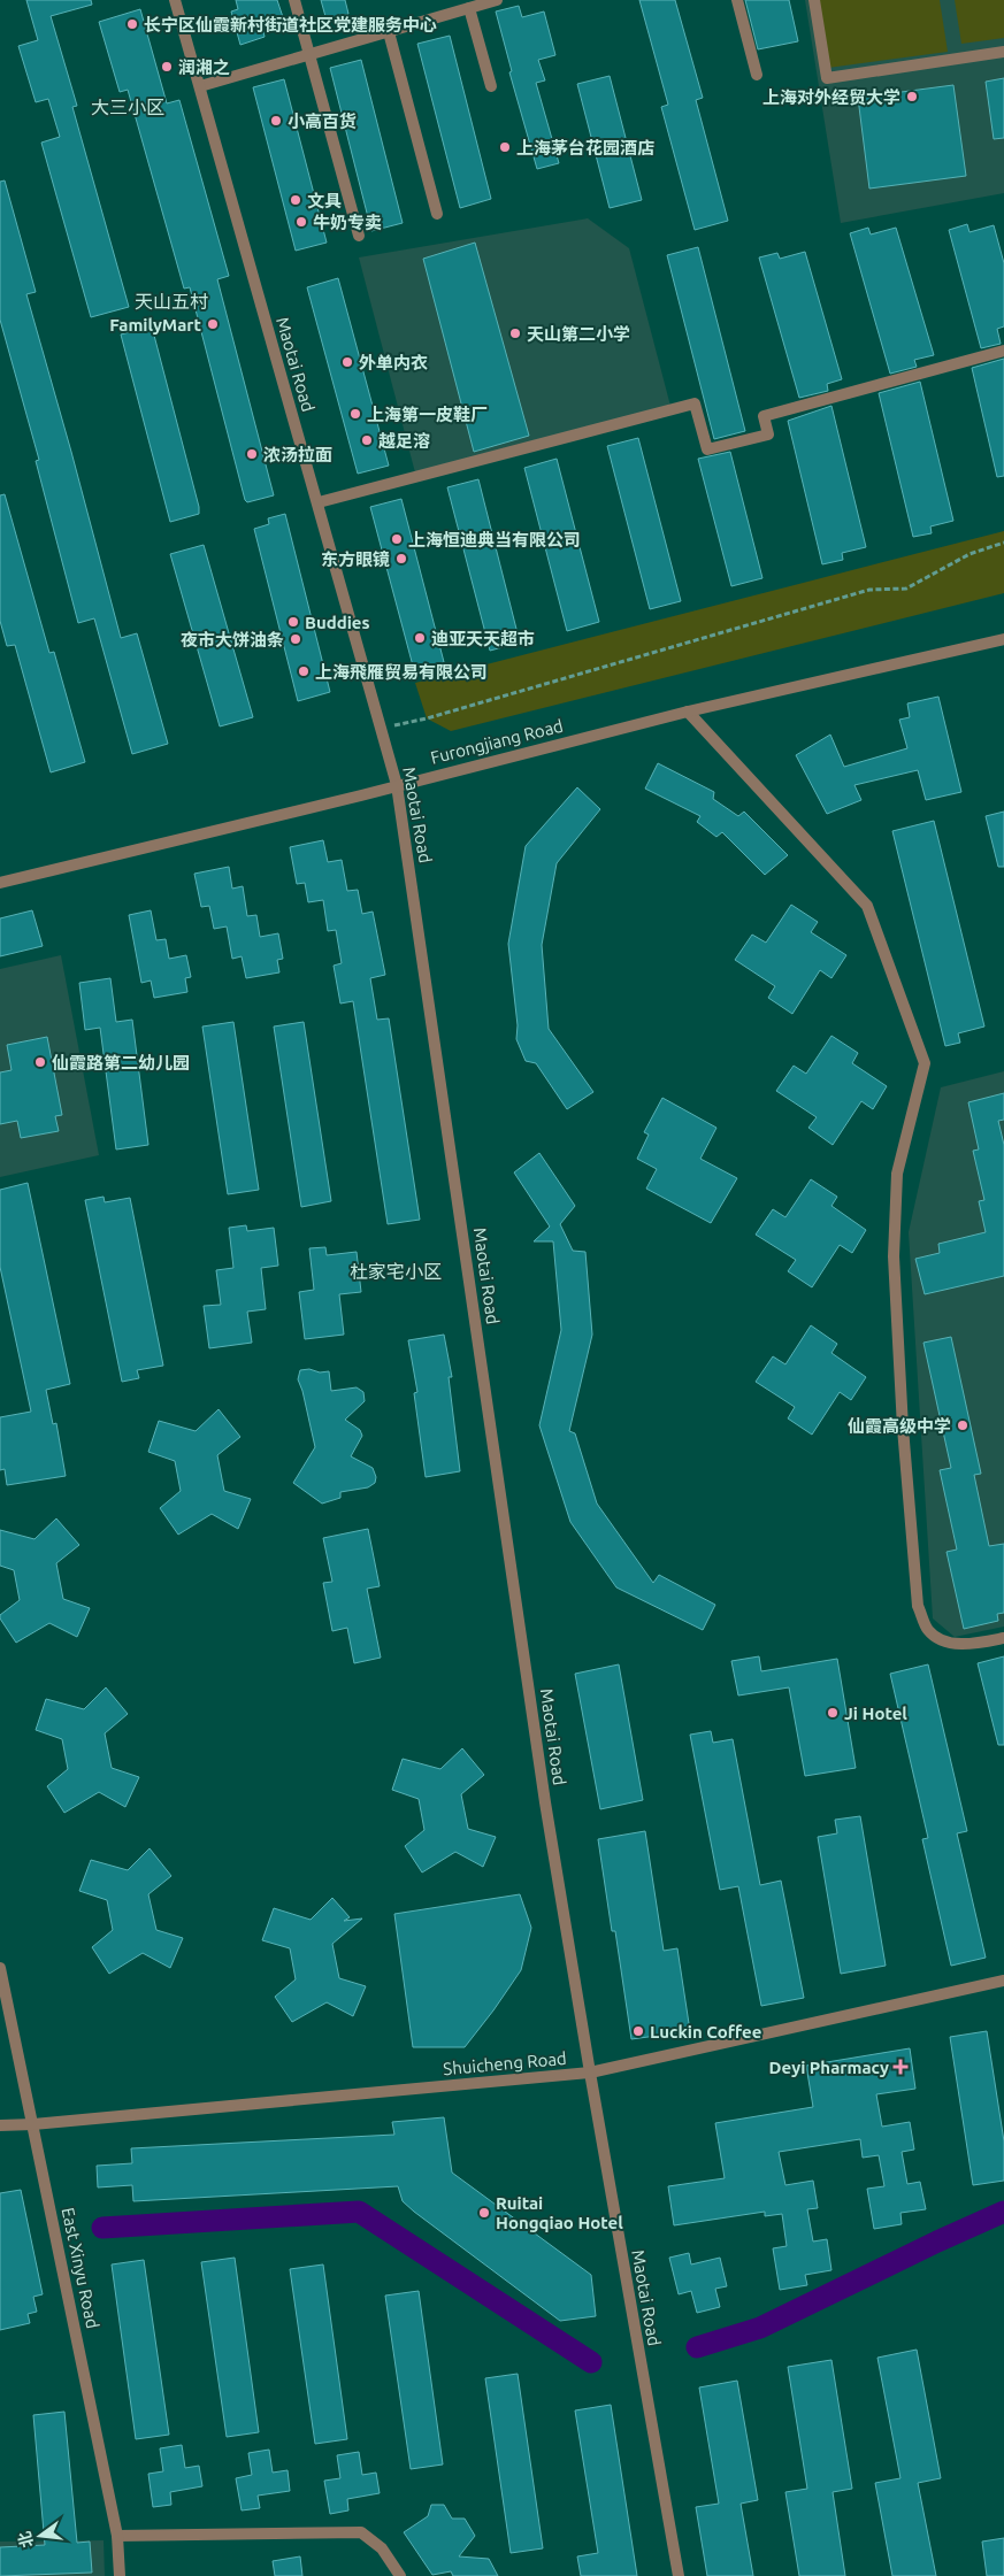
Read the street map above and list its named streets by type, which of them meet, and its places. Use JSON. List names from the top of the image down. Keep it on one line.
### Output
{"streets":{"street":["Maotai Road","Furongjiang Road","Shuicheng Road","East Xinyu Road"]},"crossings":[["Maotai Road","Furongjiang Road"],["Maotai Road","Shuicheng Road"],["Shuicheng Road","East Xinyu Road"]],"districts":["大三小区","天山五村","杜家宅小区"],"places":{"other":["长宁区仙霞新村街道社区党建服务中心","润湘之","上海对外经贸大学","小高百货","上海茅台花园酒店","文具","牛奶专卖","FamilyMart","天山第二小学","外单内衣","上海第一皮鞋厂","越足溶","浓汤拉面","上海恒迪典当有限公司","东方眼镜","Buddies","迪亚天天超市","夜市大饼油条","上海飛雁贸易有限公司","仙霞路第二幼儿园","仙霞高级中学","Ji Hotel","Luckin Coffee","Ruitai Hongqiao Hotel"],"health":["Deyi Pharmacy"]},"north":"left"}
